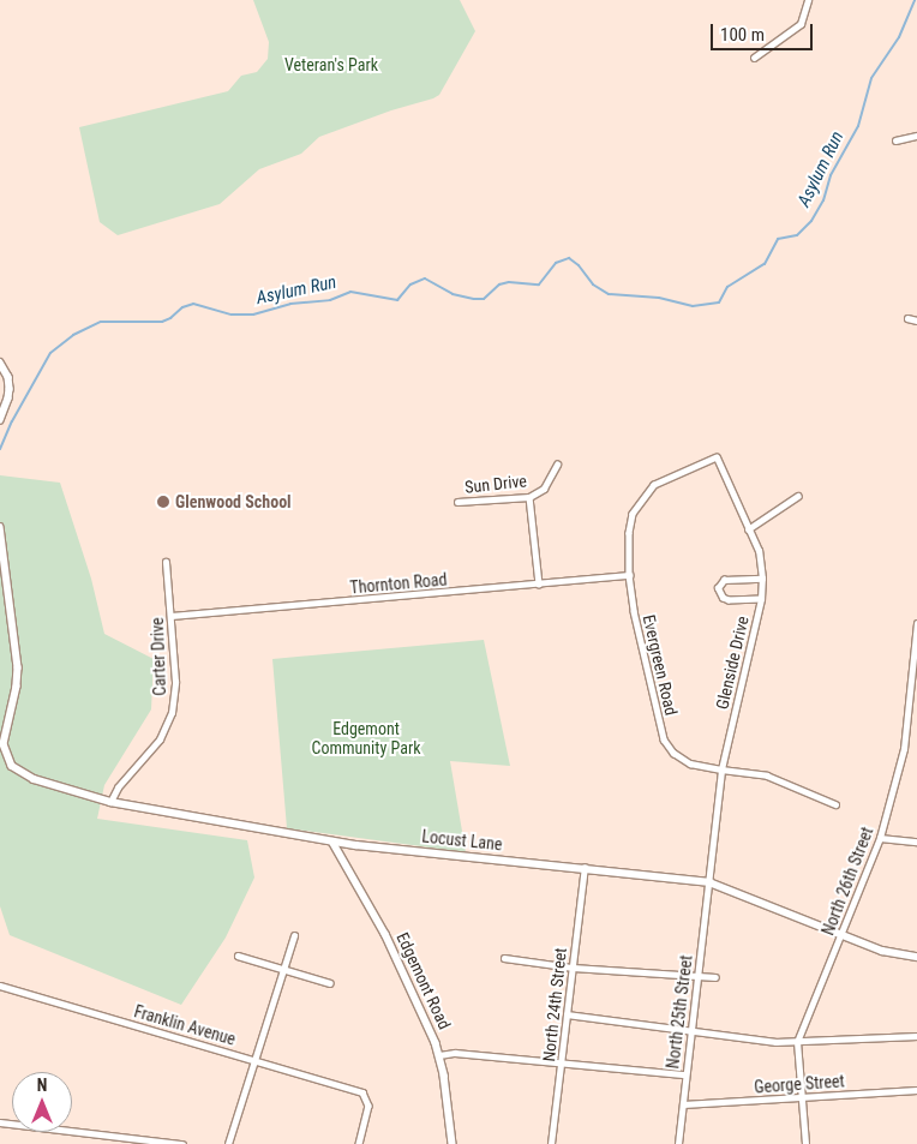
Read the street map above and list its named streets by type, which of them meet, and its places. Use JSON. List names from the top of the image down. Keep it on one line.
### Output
{"streets":{"street":["Sun Drive","Thornton Road","Carter Drive","Glenside Drive","Evergreen Road","Locust Lane","North 26th Street","Edgemont Road","North 24th Street","North 25th Street","Franklin Avenue","George Street"]},"crossings":[["Thornton Road","Carter Drive"],["Thornton Road","Evergreen Road"],["Carter Drive","Locust Lane"],["Glenside Drive","Evergreen Road"],["Glenside Drive","Locust Lane"],["Glenside Drive","North 25th Street"],["Locust Lane","North 26th Street"],["Locust Lane","Edgemont Road"],["Locust Lane","North 24th Street"],["Locust Lane","North 25th Street"],["North 26th Street","George Street"],["North 25th Street","George Street"]],"water":["Asylum Run"],"parks":["Veteran's Park","Edgemont Community Park"],"places":["Glenwood School"],"scale_bar":"100 m","north":"top"}
